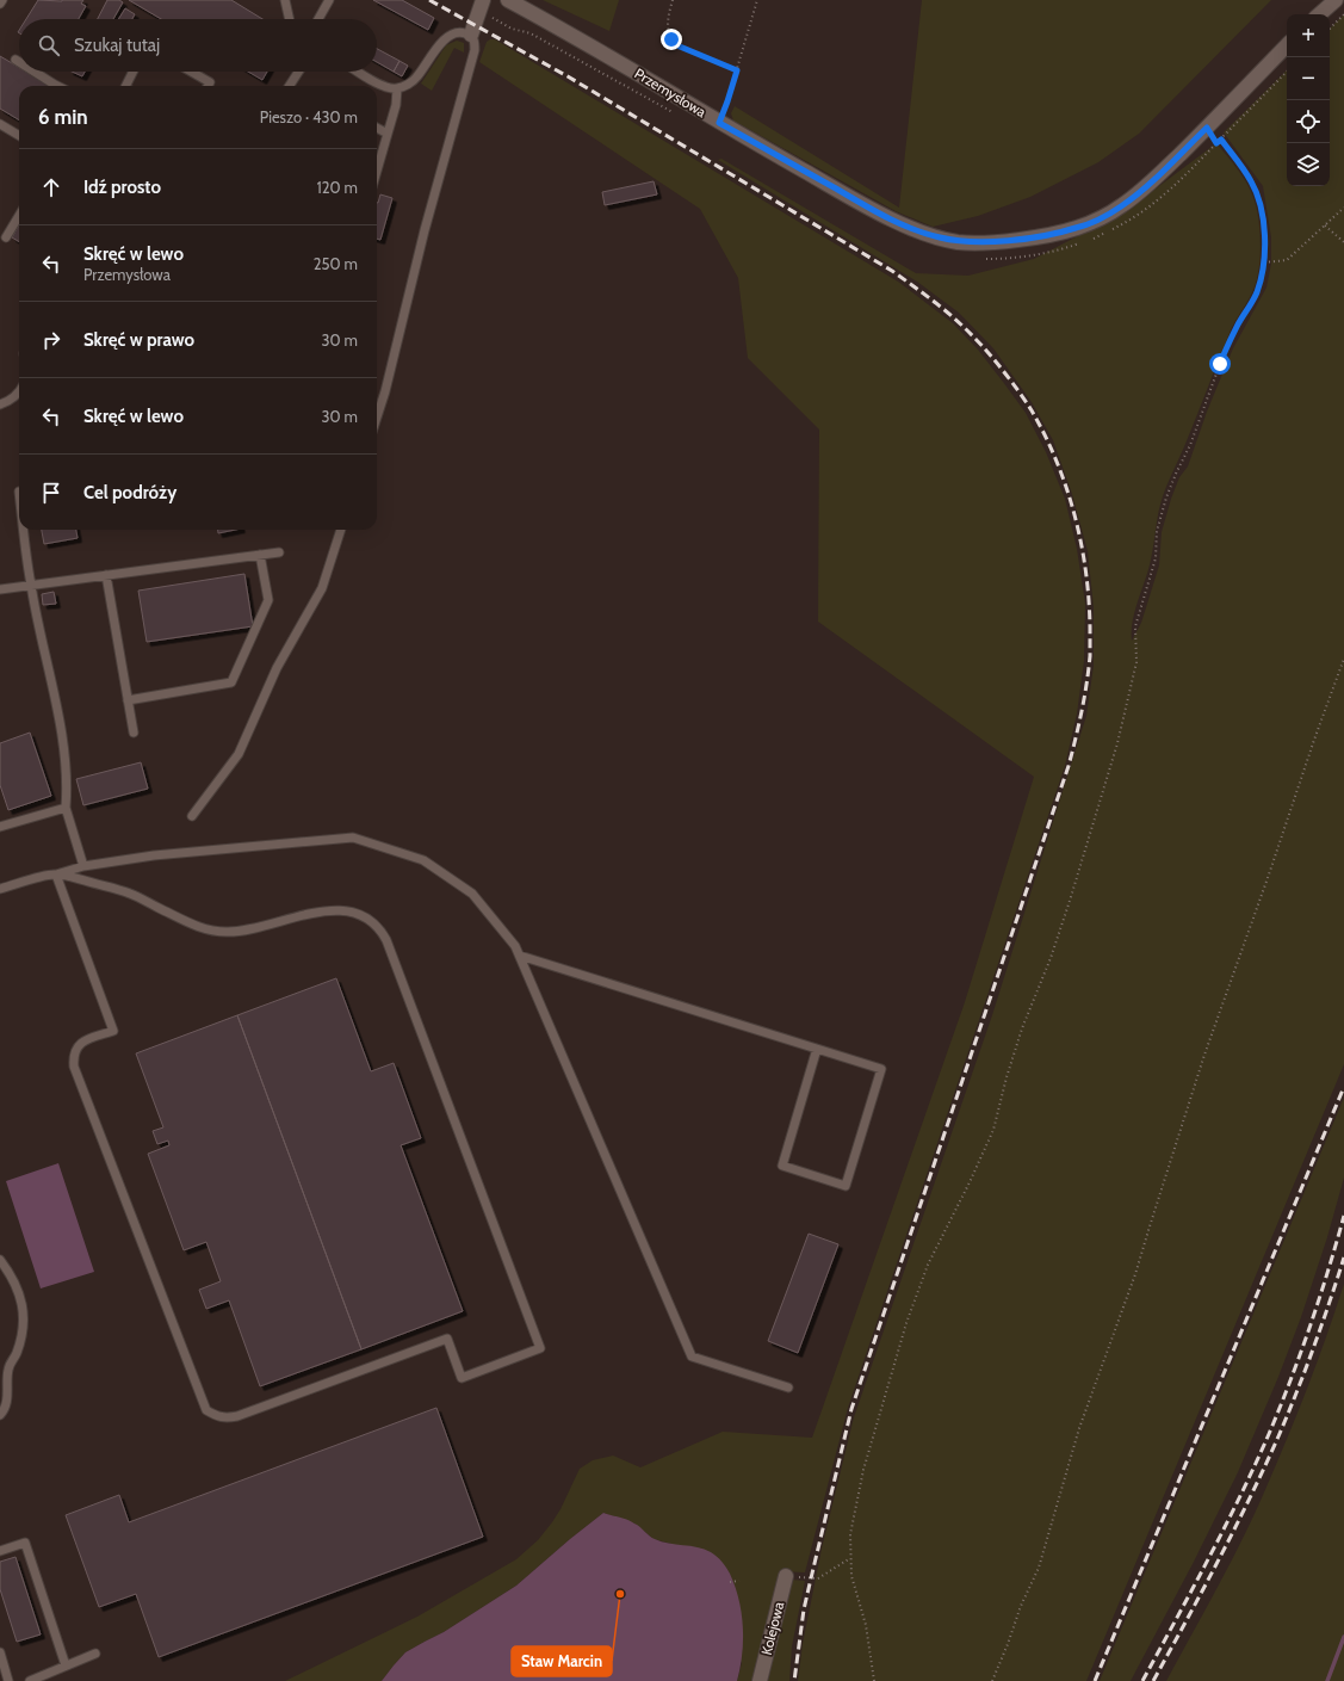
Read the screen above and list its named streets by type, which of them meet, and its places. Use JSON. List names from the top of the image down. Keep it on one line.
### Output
{"streets":{"street":["Przemysłowa","Kolejowa"]},"places":["Staw Marcin"],"page":{"map_buttons":["+","−"],"search":"Szukaj tutaj","heading":["6 min","Pieszo · 430 m"],"list":[["Idź prosto","120 m"],["Skręć w lewo","Przemysłowa","250 m"],["Skręć w prawo","30 m"],["Skręć w lewo","30 m"],"Cel podróży"]}}
